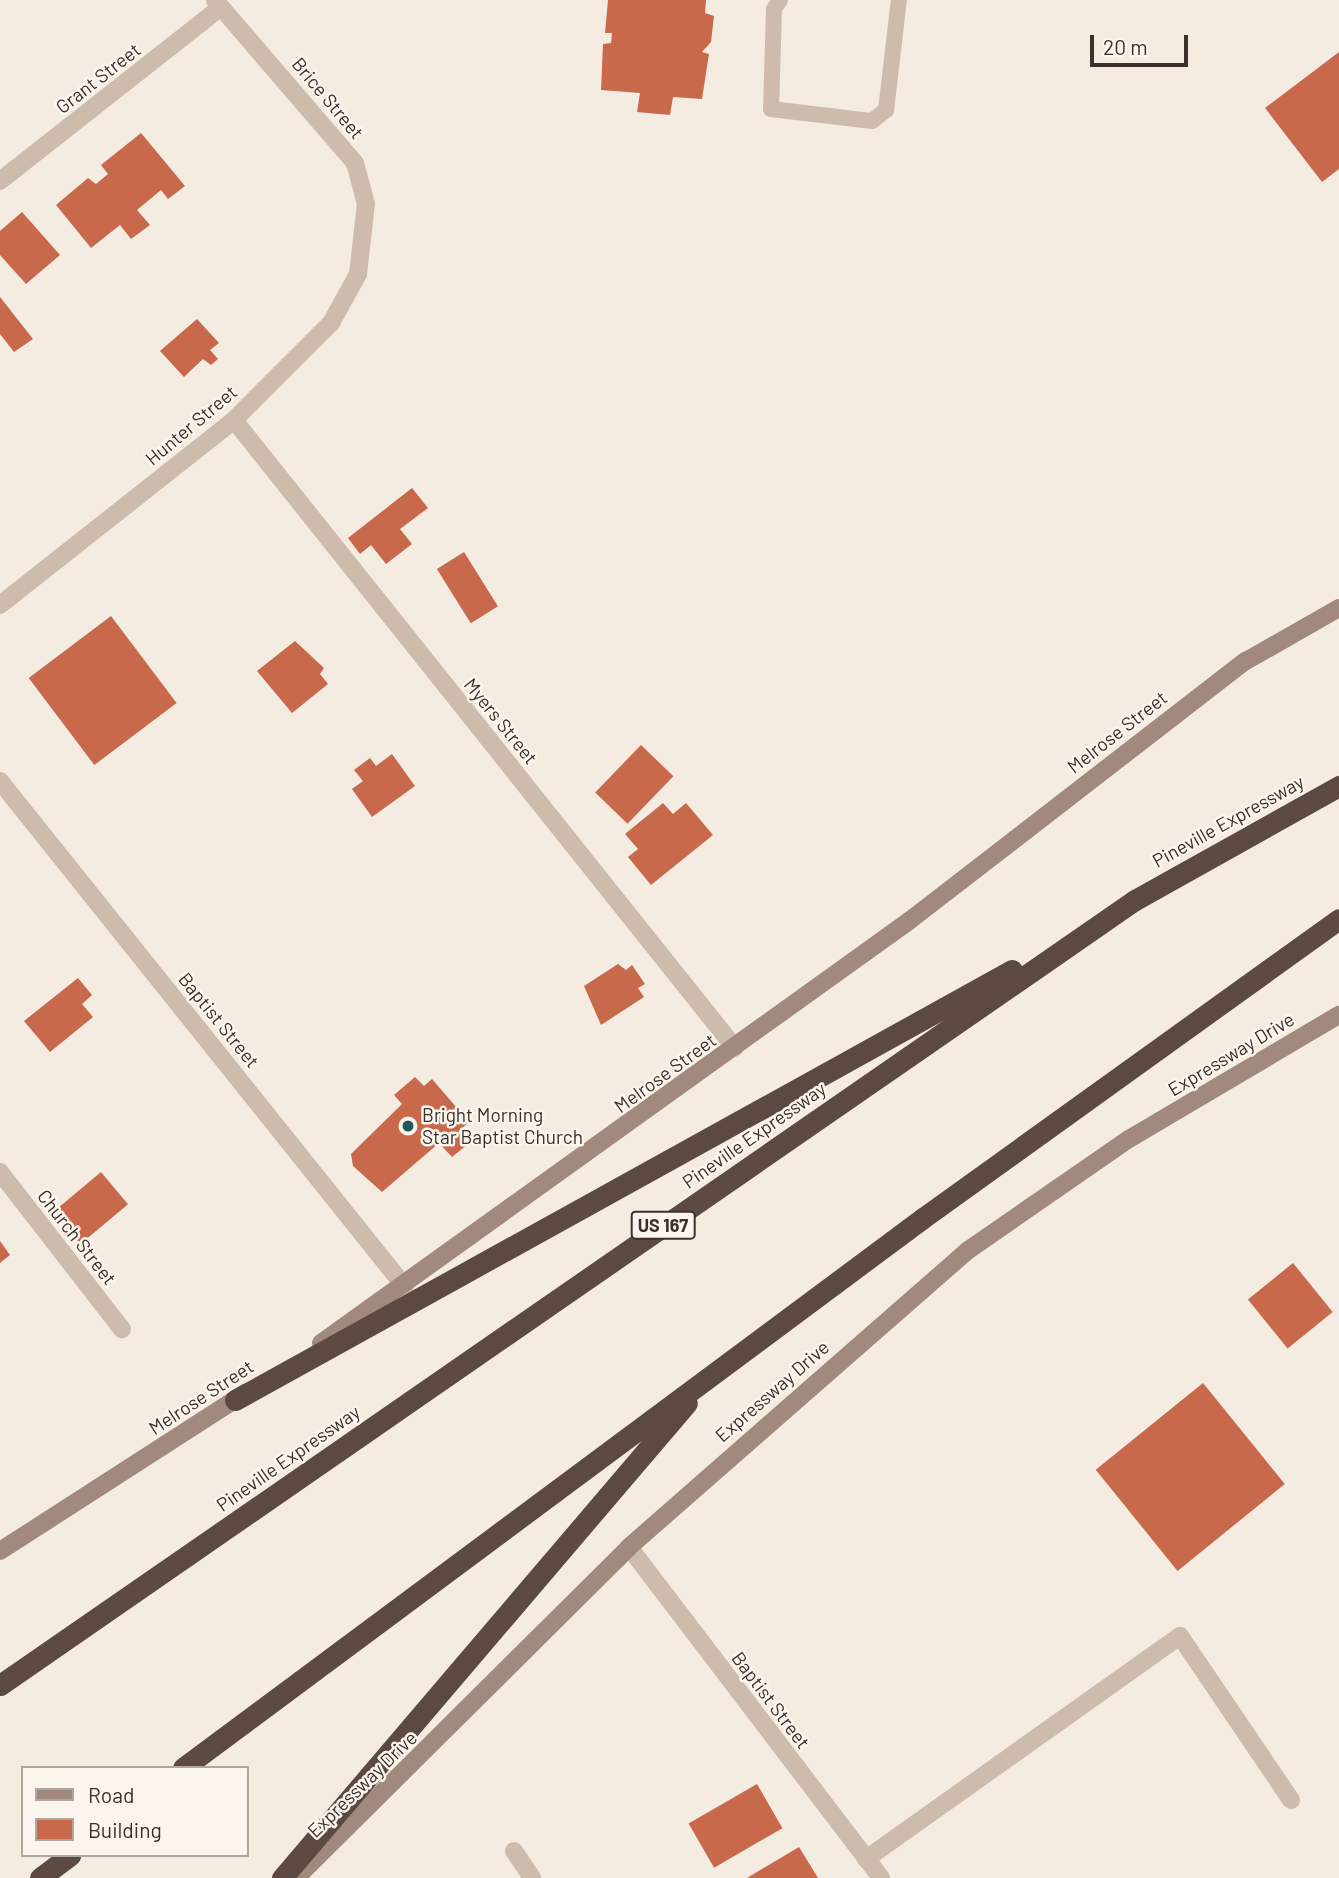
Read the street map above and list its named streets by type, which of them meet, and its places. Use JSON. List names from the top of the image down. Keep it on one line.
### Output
{"streets":{"highway":["Pineville Expressway","US 167"],"main road":["Melrose Street","Expressway Drive"],"street":["Grant Street","Brice Street","Hunter Street","Myers Street","Baptist Street","Church Street"]},"crossings":[["Grant Street","Brice Street"],["Brice Street","Hunter Street"],["Hunter Street","Myers Street"],["Myers Street","Melrose Street"],["Melrose Street","Baptist Street"],["Baptist Street","Expressway Drive"]],"places":["Bright Morning Star Baptist Church"],"legend":["Road","Building"],"scale_bar":"20 m"}
